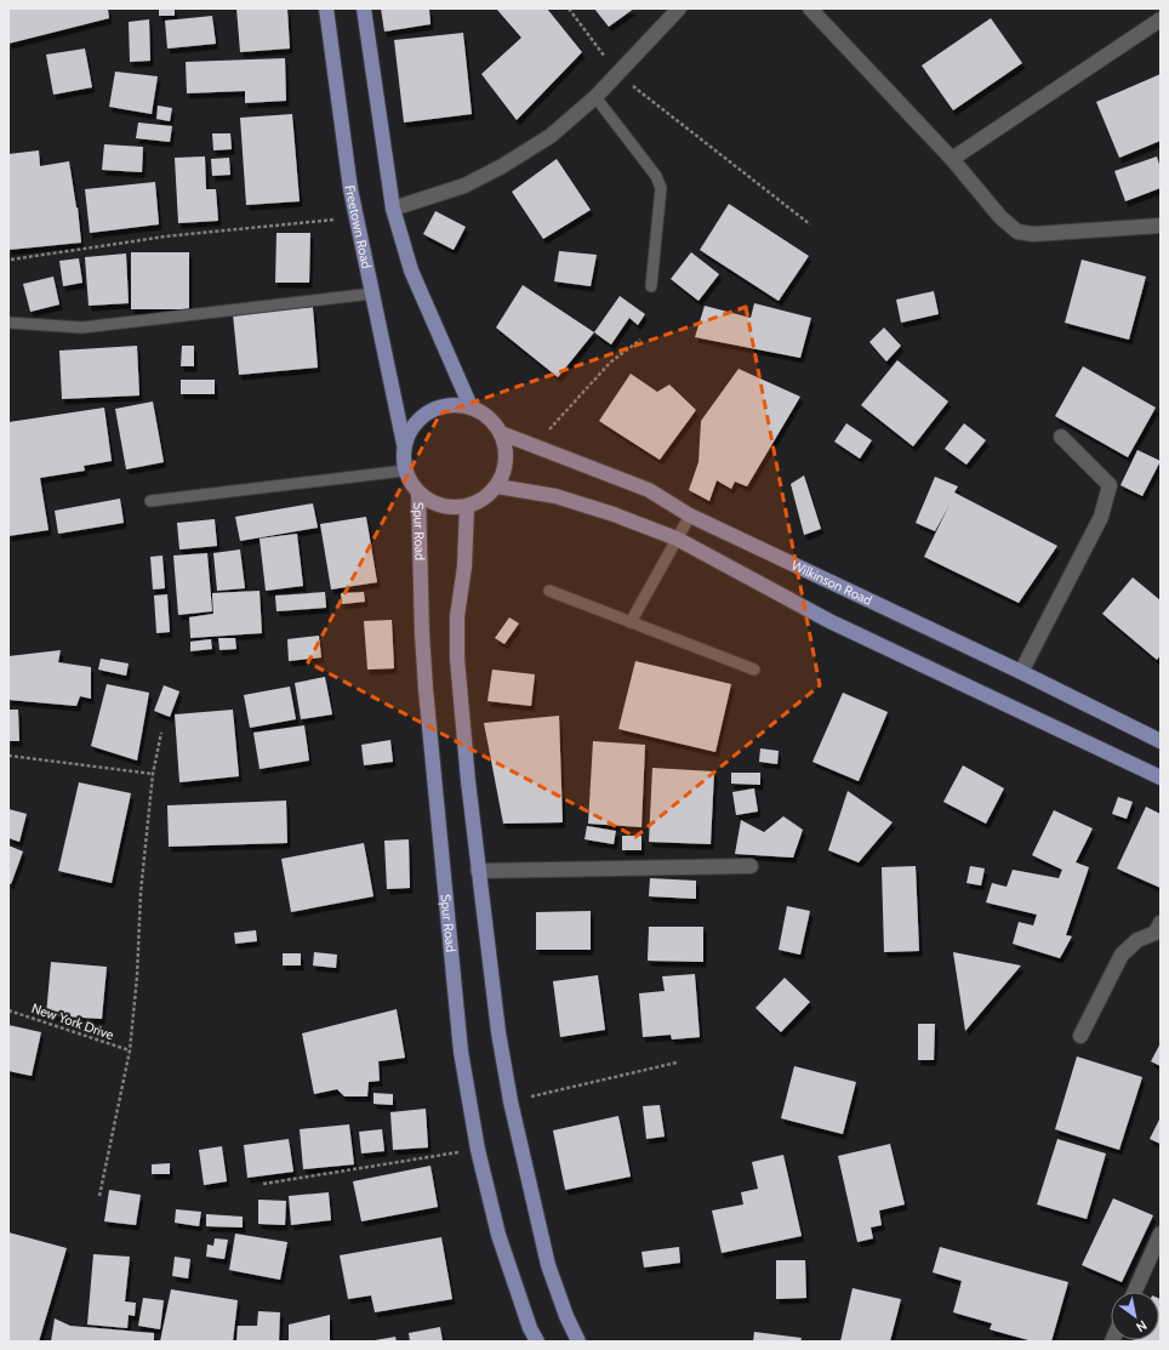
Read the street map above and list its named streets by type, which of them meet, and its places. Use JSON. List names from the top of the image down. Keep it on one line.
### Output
{"streets":{"main road":["Freetown Road","Spur Road","Wilkinson Road"],"path":["New York Drive"]},"crossings":[["Freetown Road","Spur Road"],["Freetown Road","Wilkinson Road"],["Spur Road","Wilkinson Road"]],"north":"bottom right"}
